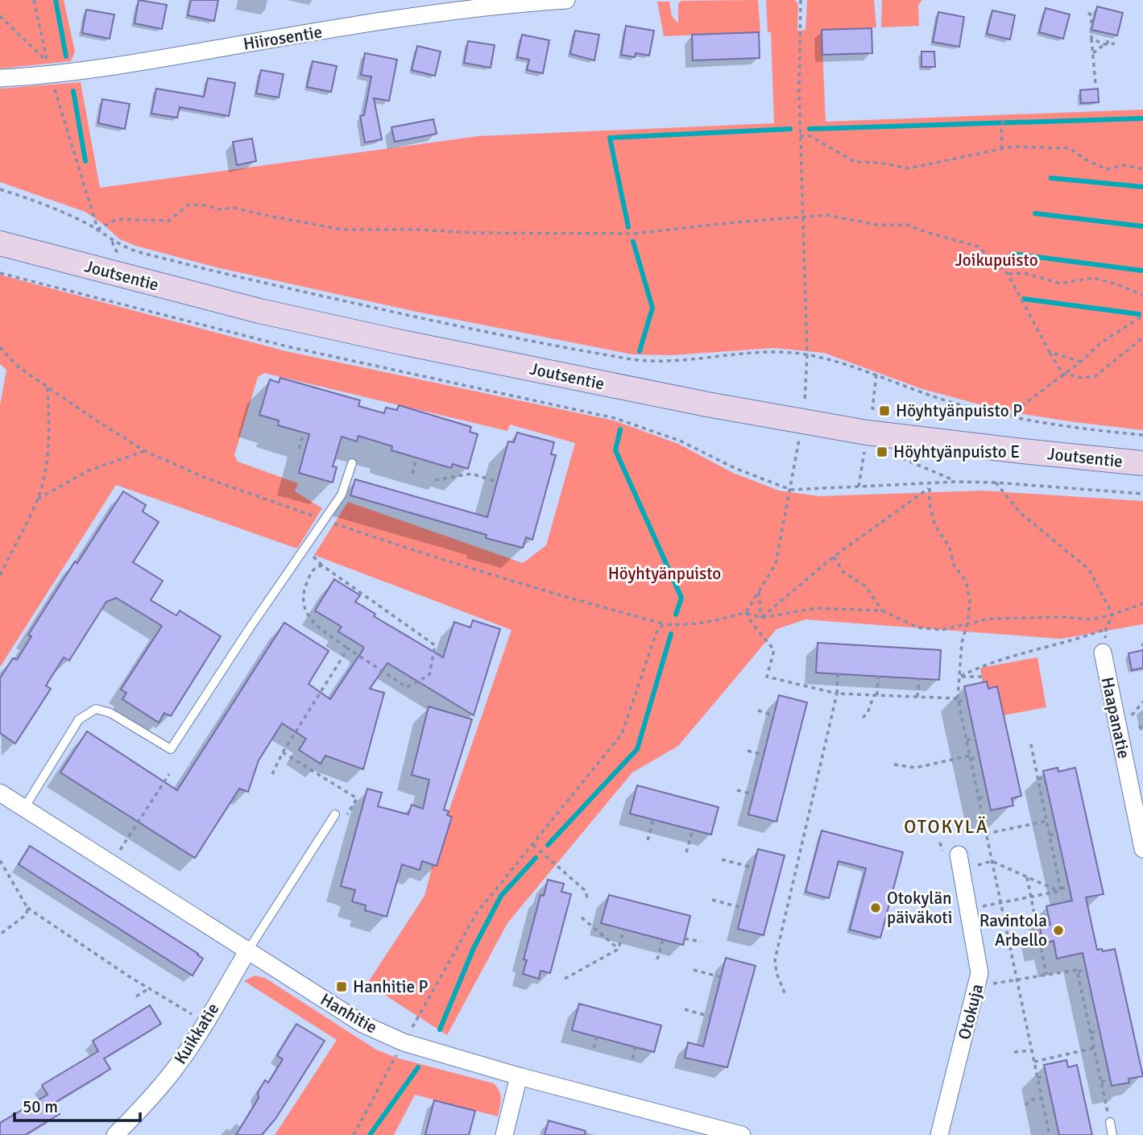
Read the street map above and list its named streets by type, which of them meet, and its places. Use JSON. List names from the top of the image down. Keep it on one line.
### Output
{"streets":{"main road":["Joutsentie"],"street":["Hiirosentie","Haapanatie","Otokuja","Hanhitie","Kuikkatie"]},"crossings":[["Hanhitie","Kuikkatie"]],"districts":["OTOKYLÄ"],"parks":["Joikupuisto","Höyhtyänpuisto"],"places":{"transit":["Höyhtyänpuisto P","Höyhtyänpuisto E","Hanhitie P"],"other":["Otokylän päiväkoti","Ravintola Arbello"]},"scale_bar":"50 m"}
